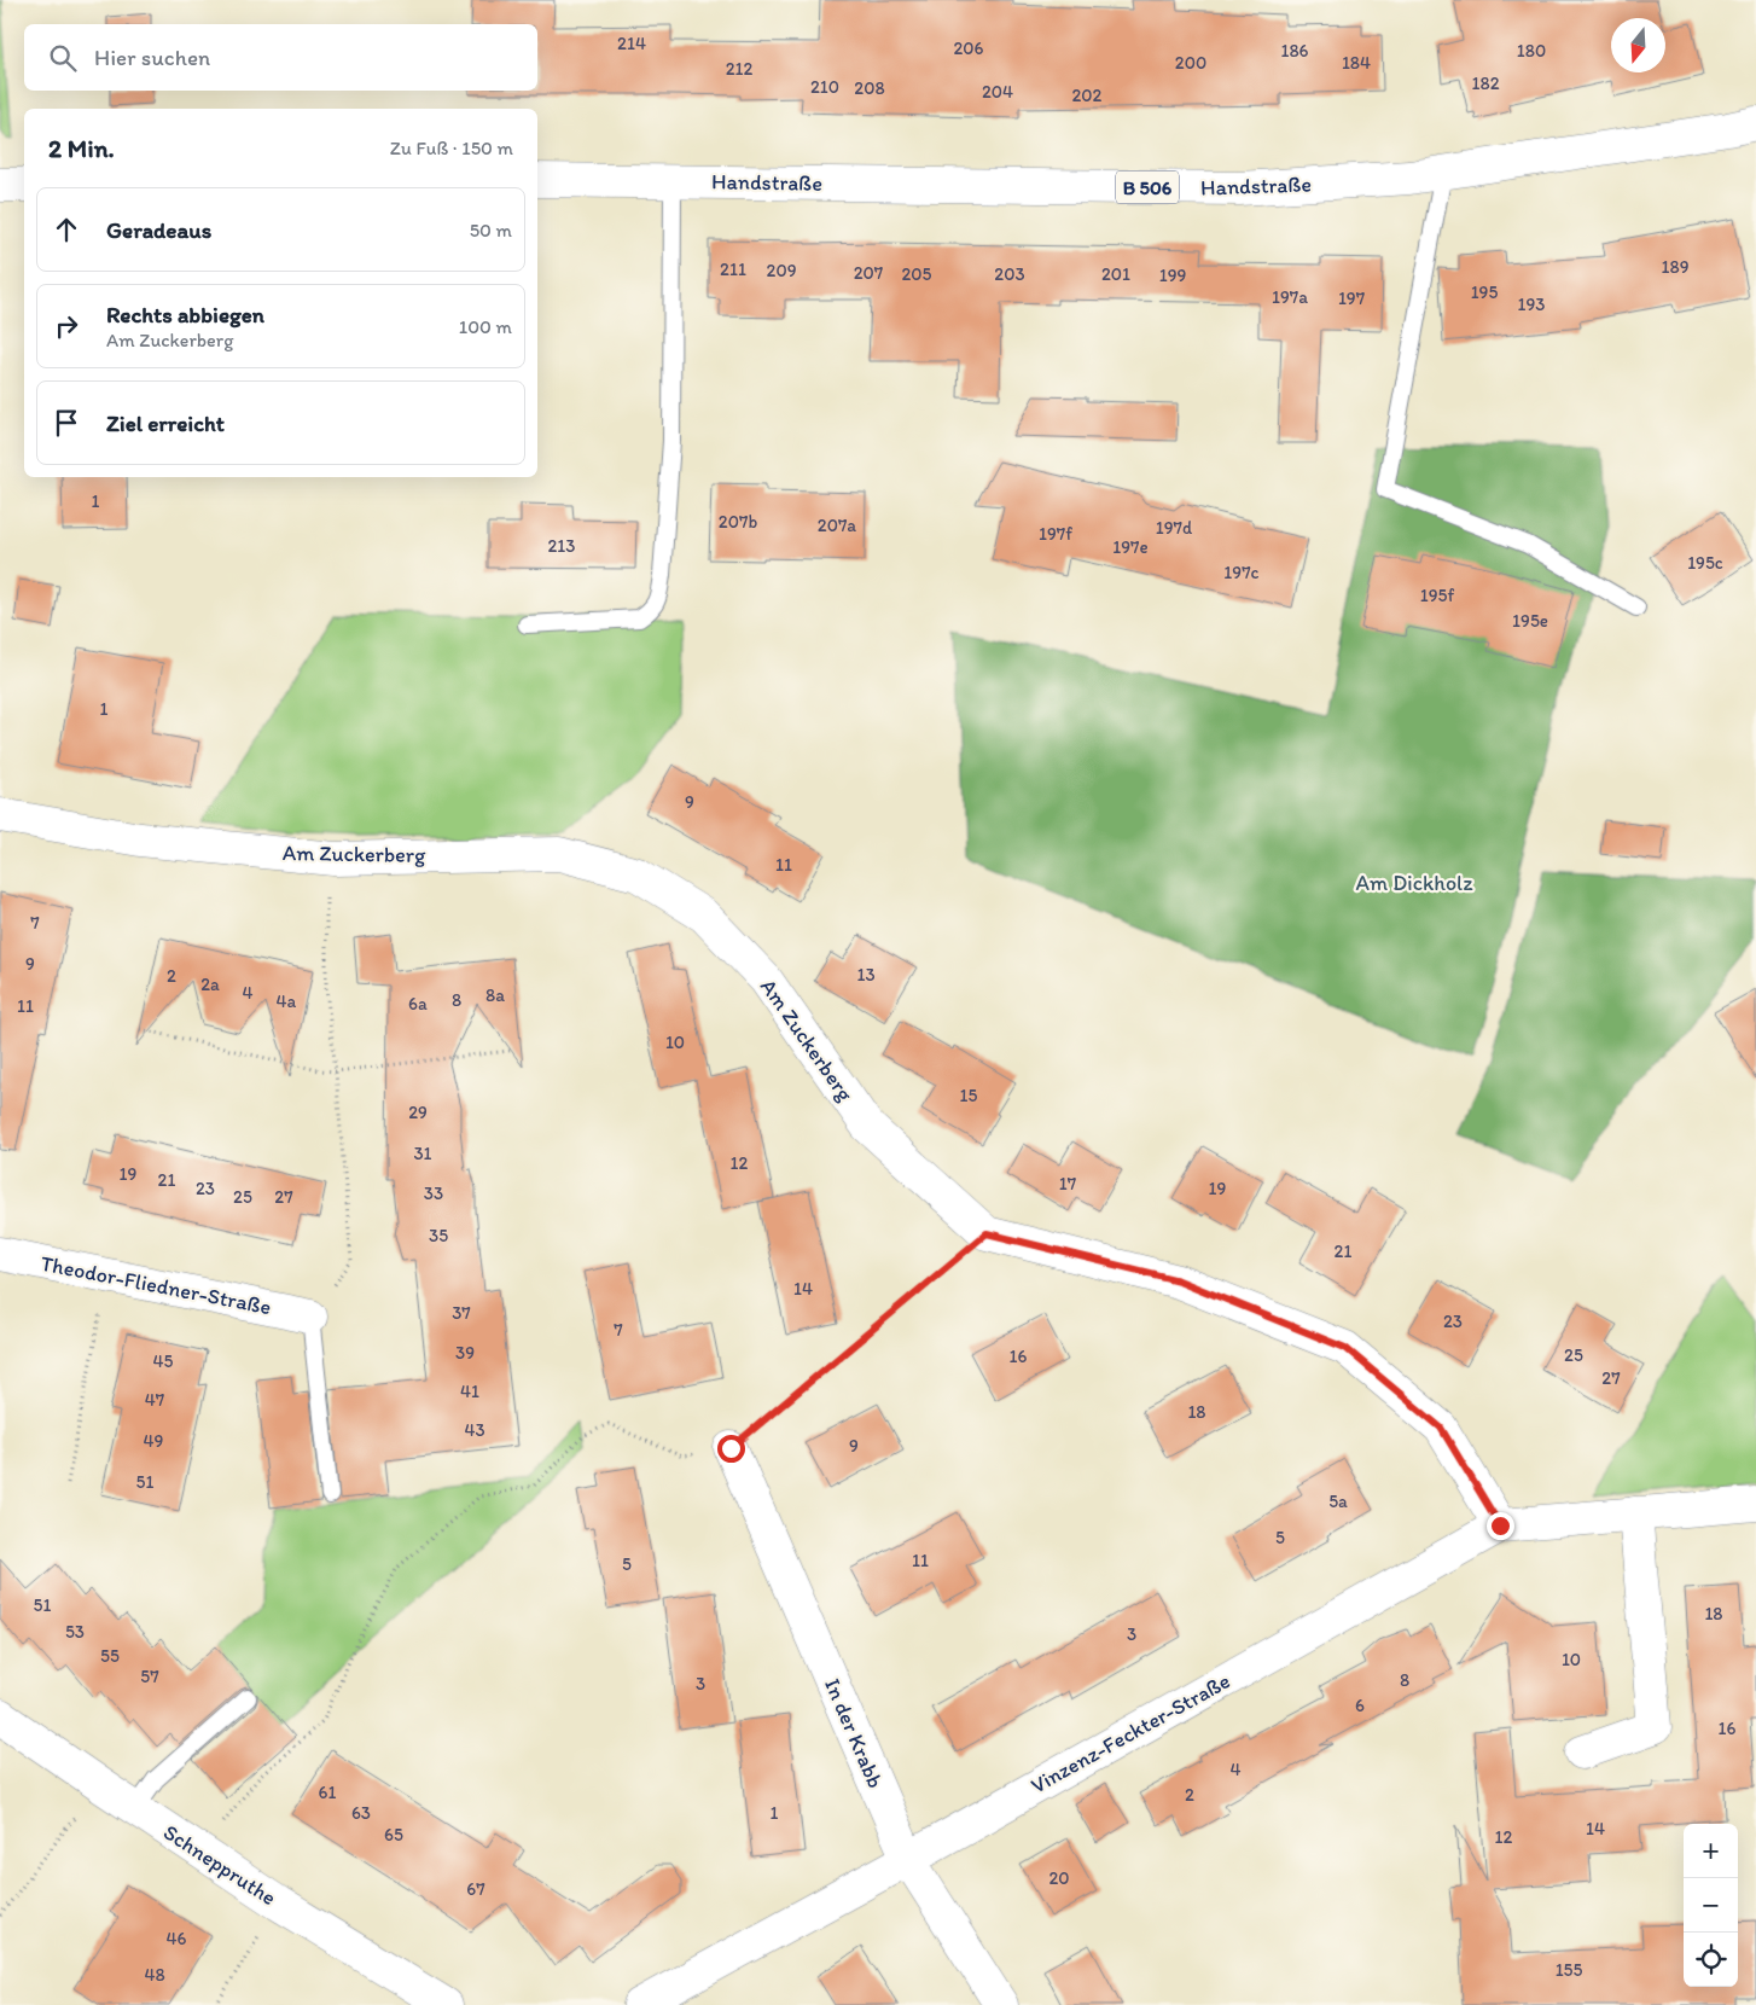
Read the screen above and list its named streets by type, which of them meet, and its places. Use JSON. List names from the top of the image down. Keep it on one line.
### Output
{"streets":{"street":["Handstraße","B 506","Am Zuckerberg","Theodor-Fliedner-Straße","In der Krabb","Vinzenz-Feckter-Straße","Schneppruthe"]},"crossings":[["Am Zuckerberg","Vinzenz-Feckter-Straße"],["In der Krabb","Vinzenz-Feckter-Straße"]],"parks":["Am Dickholz"],"house_numbers":["214","206","186","180","200","184","212","182","210","208","204","202","189","211","209","207","205","203","201","199","195","197a","197","193","1","207b","207a","197d","197f","213","197e","195c","197c","195f","195e","1","9","11","7","9","13","2","2a","4","8a","8","4a","6a","11","10","15","29","31","12","19","21","17","23","19","33","25","27","35","21","14","37","23","7","39","25","16","45","27","41","47","18","43","49","9","51","5a","5","11","5","51","18","53","3","55","10","57","8","3","6","16","4","61","2","63","1","14","65","12","20","67","46","155","48"],"north":"bottom","page":{"search":"Hier suchen","heading":["2 Min.","Zu Fuß · 150 m"],"list":[["Geradeaus","50 m"],["Rechts abbiegen","Am Zuckerberg","100 m"],"Ziel erreicht"],"map_buttons":["+","−"]}}
